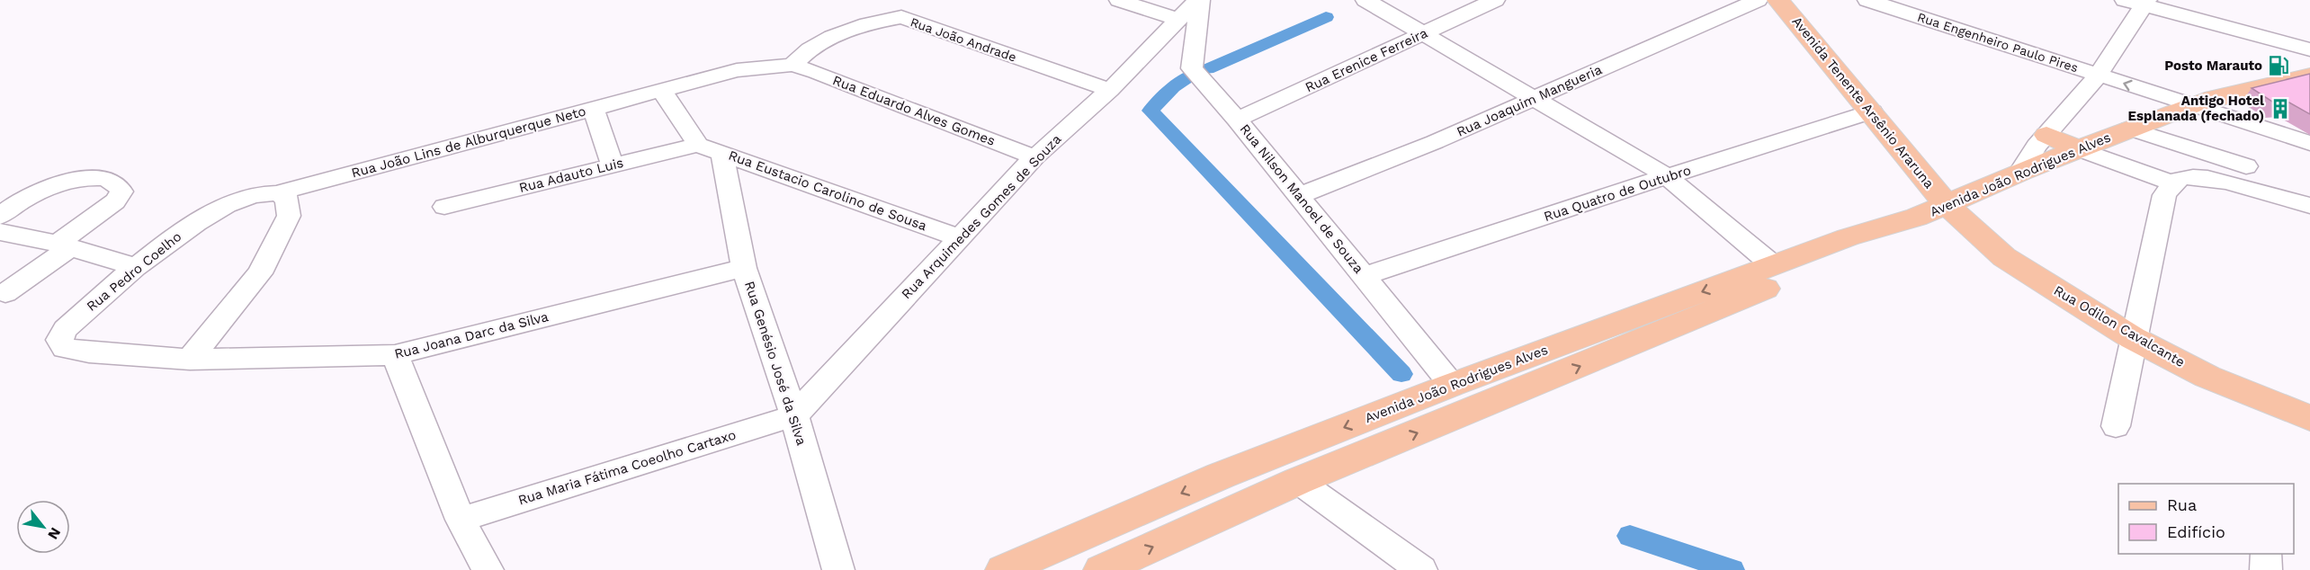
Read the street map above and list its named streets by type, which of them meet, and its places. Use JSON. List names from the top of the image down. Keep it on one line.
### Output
{"streets":{"main road":["Avenida Tenente Arsênio Araruna","Avenida João Rodrigues Alves","Rua Odilon Cavalcante"],"street":["Rua João Andrade","Rua Engenheiro Paulo Pires","Rua Erenice Ferreira","Rua Joaquim Mangueria","Rua Eduardo Alves Gomes","Rua João Lins de Alburquerque Neto","Rua Adauto Luis","Rua Eustacio Carolino de Sousa","Rua Quatro de Outubro","Rua Nilson Manoel de Souza","Rua Arquimedes Gomes de Souza","Rua Pedro Coelho","Rua Joana Darc da Silva","Rua Genésio José da Silva","Rua Maria Fátima Coeolho Cartaxo"]},"crossings":[["Rua João Andrade","Rua Eduardo Alves Gomes"],["Rua João Andrade","Rua João Lins de Alburquerque Neto"],["Rua João Andrade","Rua Arquimedes Gomes de Souza"],["Rua Engenheiro Paulo Pires","Avenida João Rodrigues Alves"],["Rua Erenice Ferreira","Rua Nilson Manoel de Souza"],["Rua Joaquim Mangueria","Rua Nilson Manoel de Souza"],["Avenida Tenente Arsênio Araruna","Avenida João Rodrigues Alves"],["Avenida Tenente Arsênio Araruna","Rua Quatro de Outubro"],["Avenida Tenente Arsênio Araruna","Rua Odilon Cavalcante"],["Rua Eduardo Alves Gomes","Rua João Lins de Alburquerque Neto"],["Rua Eduardo Alves Gomes","Rua Arquimedes Gomes de Souza"],["Rua João Lins de Alburquerque Neto","Rua Pedro Coelho"],["Avenida João Rodrigues Alves","Rua Nilson Manoel de Souza"],["Avenida João Rodrigues Alves","Rua Odilon Cavalcante"],["Rua Adauto Luis","Rua Eustacio Carolino de Sousa"],["Rua Eustacio Carolino de Sousa","Rua Arquimedes Gomes de Souza"],["Rua Eustacio Carolino de Sousa","Rua Genésio José da Silva"],["Rua Quatro de Outubro","Rua Nilson Manoel de Souza"],["Rua Nilson Manoel de Souza","Rua Arquimedes Gomes de Souza"],["Rua Arquimedes Gomes de Souza","Rua Genésio José da Silva"],["Rua Arquimedes Gomes de Souza","Rua Maria Fátima Coeolho Cartaxo"],["Rua Pedro Coelho","Rua Joana Darc da Silva"],["Rua Joana Darc da Silva","Rua Genésio José da Silva"],["Rua Genésio José da Silva","Rua Maria Fátima Coeolho Cartaxo"]],"places":{"fuel station":["Posto Marauto"],"building":["Antigo Hotel Esplanada (fechado)"]},"legend":["Rua","Edifício"],"north":"bottom right"}
